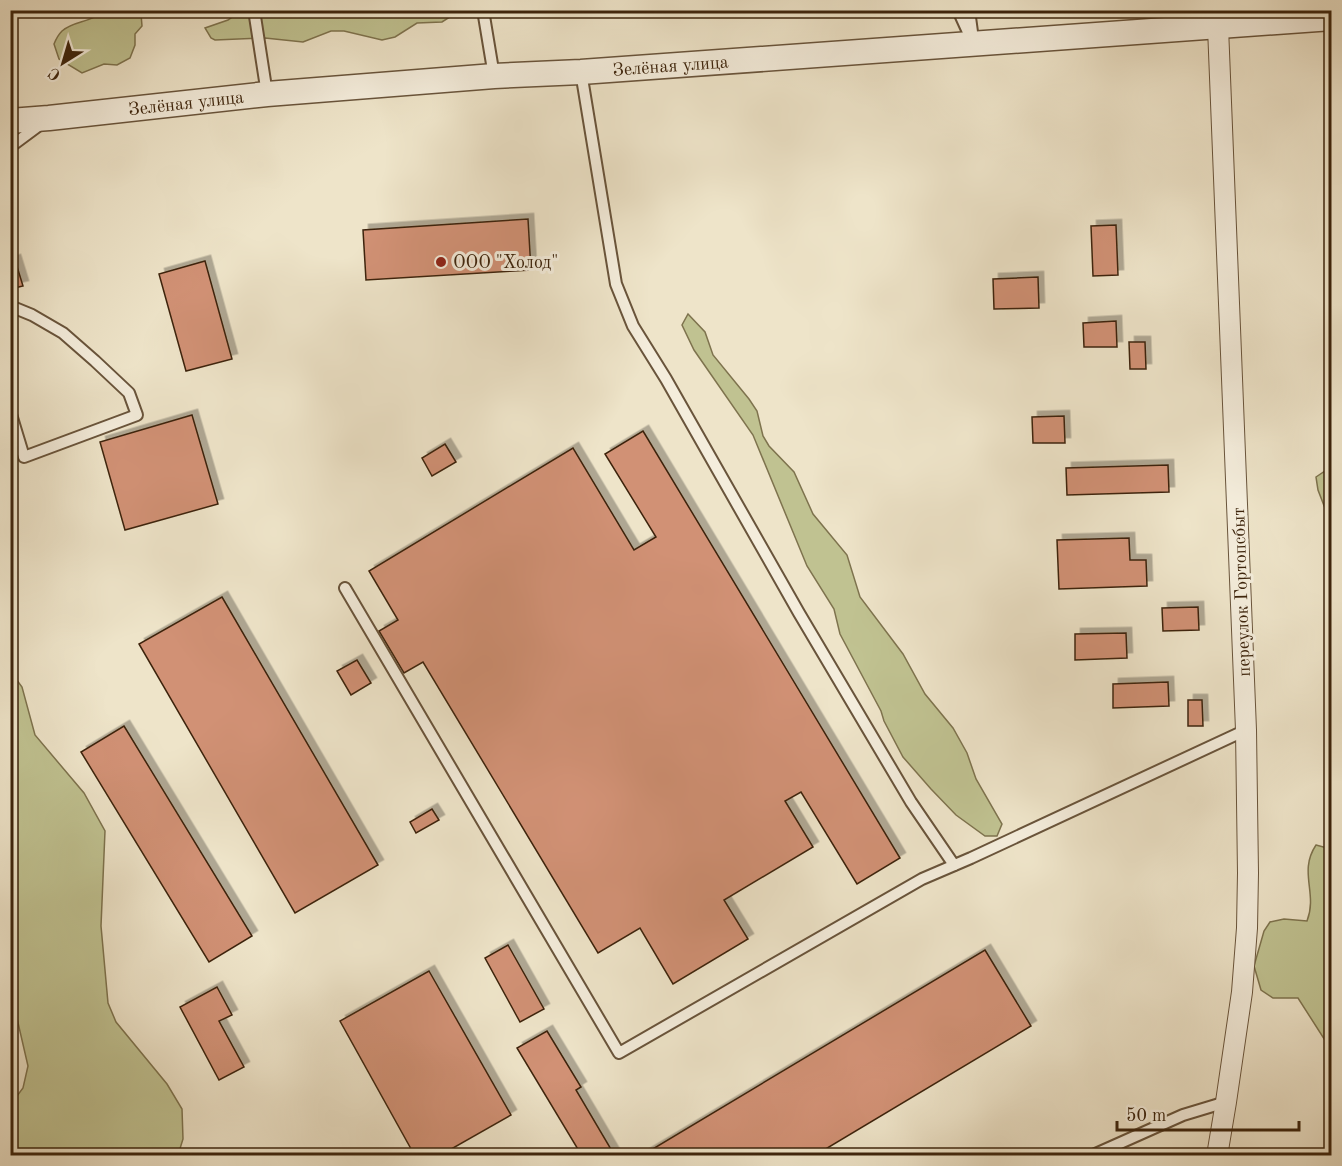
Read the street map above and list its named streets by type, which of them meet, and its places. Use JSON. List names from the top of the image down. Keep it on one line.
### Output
{"streets":{"street":["Зелёная улица","переулок Гортопсбыт"]},"crossings":[["Зелёная улица","переулок Гортопсбыт"]],"places":["ООО \"Холод\""],"scale_bar":"50 m","north":"bottom left"}
